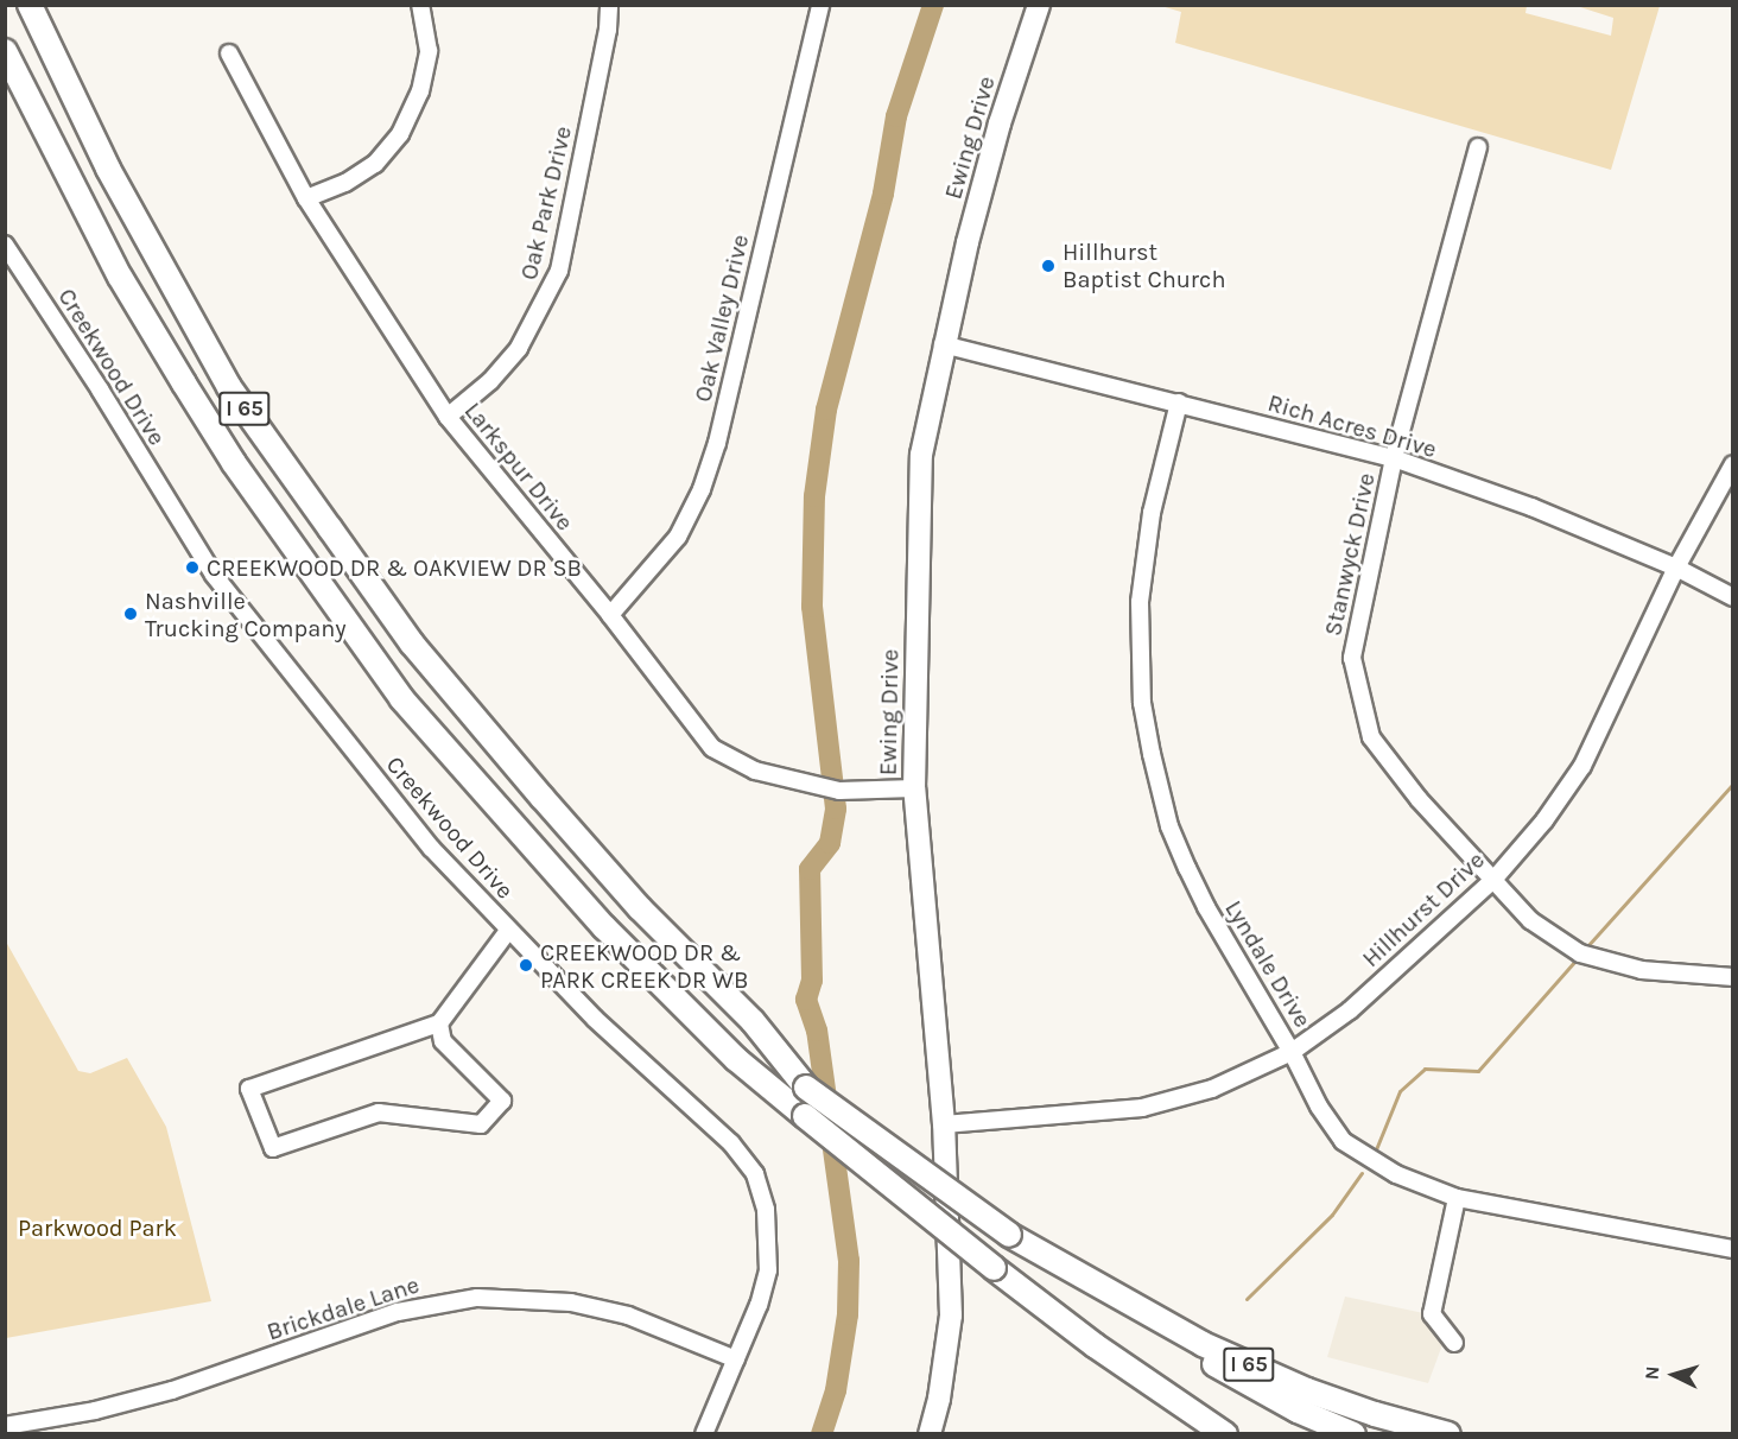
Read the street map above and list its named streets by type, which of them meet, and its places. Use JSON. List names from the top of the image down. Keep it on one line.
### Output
{"streets":{"highway":["I 65"],"main road":["Ewing Drive"],"street":["Oak Park Drive","Oak Valley Drive","Creekwood Drive","Rich Acres Drive","Larkspur Drive","Stanwyck Drive","Hillhurst Drive","Lyndale Drive","Brickdale Lane"]},"crossings":[["Ewing Drive","Rich Acres Drive"],["Ewing Drive","Larkspur Drive"],["Ewing Drive","Hillhurst Drive"],["Oak Park Drive","Larkspur Drive"],["Oak Valley Drive","Larkspur Drive"],["Creekwood Drive","Brickdale Lane"],["Rich Acres Drive","Stanwyck Drive"],["Rich Acres Drive","Hillhurst Drive"],["Rich Acres Drive","Lyndale Drive"],["Stanwyck Drive","Hillhurst Drive"],["Hillhurst Drive","Lyndale Drive"]],"parks":["Parkwood Park"],"places":["Hillhurst Baptist Church","CREEKWOOD DR & OAKVIEW DR SB","Nashville Trucking Company","CREEKWOOD DR & PARK CREEK DR WB"],"north":"left"}
